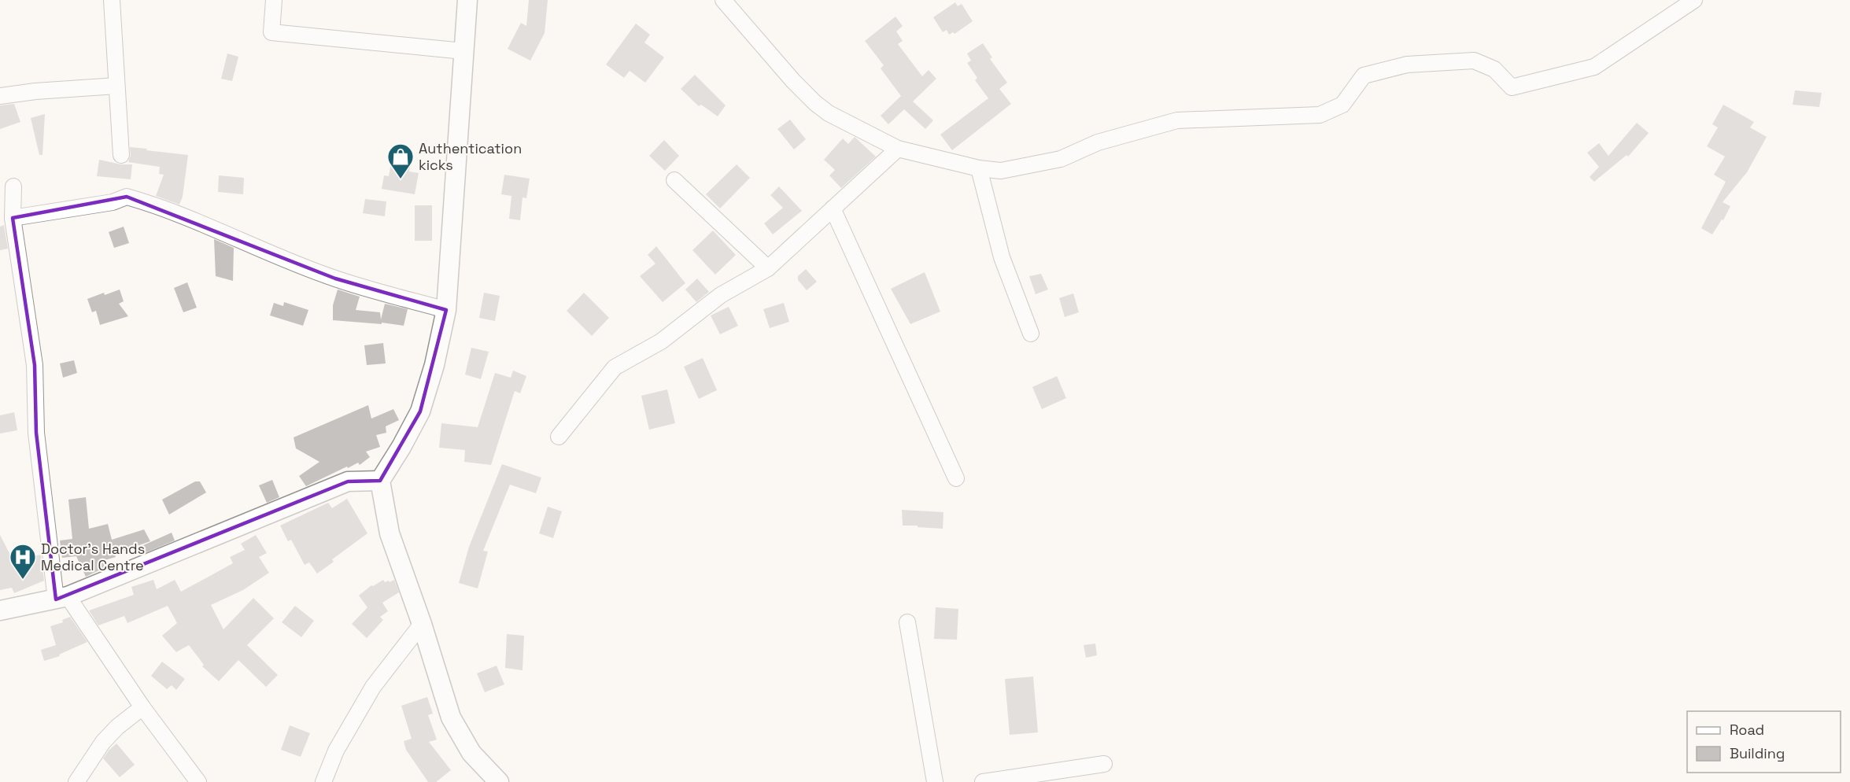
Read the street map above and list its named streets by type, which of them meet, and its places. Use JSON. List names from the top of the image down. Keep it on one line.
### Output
{"places":{"shop":["Authentication kicks"],"hospital":["Doctor's Hands Medical Centre"]},"legend":["Road","Building"]}
